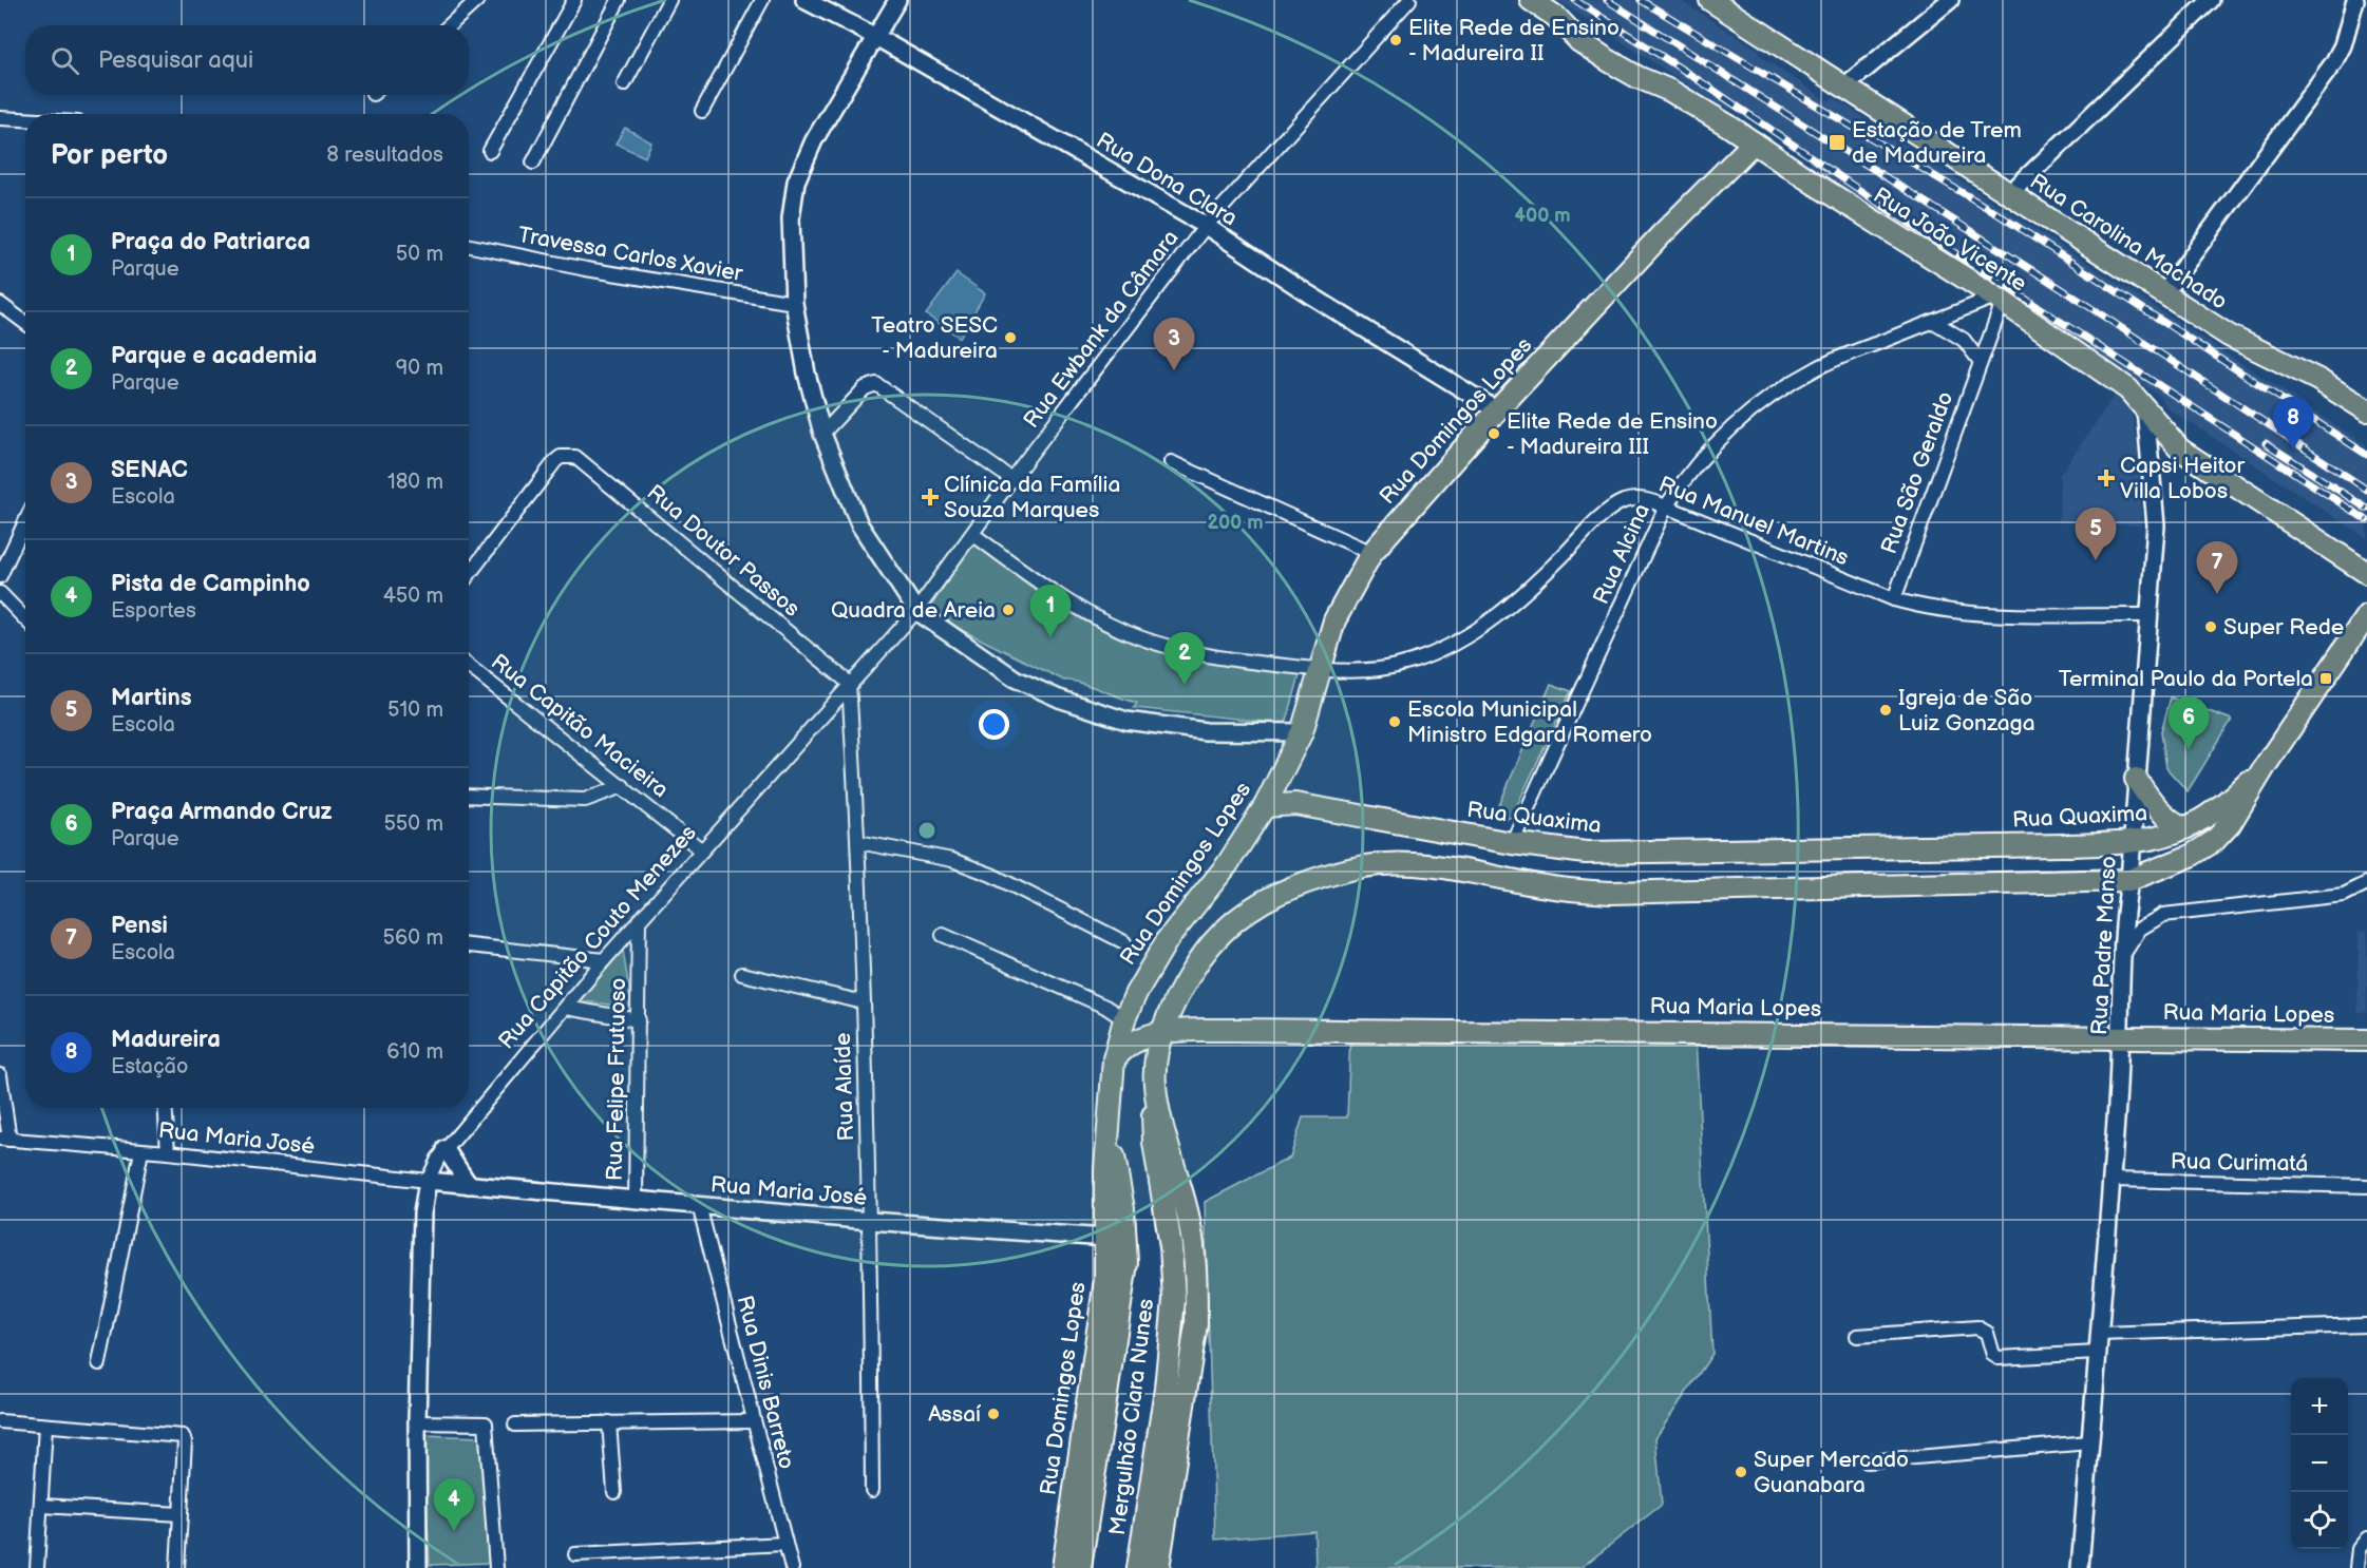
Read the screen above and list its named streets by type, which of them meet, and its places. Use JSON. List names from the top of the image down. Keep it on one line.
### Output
{"streets":{"main road":["Rua João Vicente","Rua Carolina Machado","Rua Domingos Lopes","Rua Quaxima","Rua Maria Lopes","Mergulhão Clara Nunes"],"street":["Rua Dona Clara","Travessa Carlos Xavier","Rua Ewbank da Câmara","Rua São Geraldo","Rua Manuel Martins","Rua Doutor Passos","Rua Alcina","Rua Capitão Macieira","Rua Capitão Couto Menezes","Rua Padre Manso","Rua Felipe Frutuoso","Rua Alaíde","Rua Maria José","Rua Curimatá","Rua Dinis Barreto"]},"crossings":[["Rua Dona Clara","Rua Ewbank da Câmara"],["Rua Dona Clara","Rua Domingos Lopes"],["Rua João Vicente","Rua Domingos Lopes"],["Rua João Vicente","Rua São Geraldo"],["Rua João Vicente","Rua Alcina"],["Rua João Vicente","Rua Padre Manso"],["Rua Ewbank da Câmara","Rua Manuel Martins"],["Rua Ewbank da Câmara","Rua Capitão Couto Menezes"],["Rua Domingos Lopes","Rua Manuel Martins"],["Rua Domingos Lopes","Rua Quaxima"],["Rua Domingos Lopes","Rua Maria Lopes"],["Rua Domingos Lopes","Rua Maria José"],["Rua Domingos Lopes","Mergulhão Clara Nunes"],["Rua São Geraldo","Rua Manuel Martins"],["Rua São Geraldo","Rua Alcina"],["Rua Manuel Martins","Rua Alcina"],["Rua Manuel Martins","Rua Padre Manso"],["Rua Doutor Passos","Rua Capitão Couto Menezes"],["Rua Doutor Passos","Rua Alaíde"],["Rua Alcina","Rua Quaxima"],["Rua Capitão Macieira","Rua Capitão Couto Menezes"],["Rua Quaxima","Rua Padre Manso"],["Rua Capitão Couto Menezes","Rua Felipe Frutuoso"],["Rua Capitão Couto Menezes","Rua Alaíde"],["Rua Capitão Couto Menezes","Rua Maria José"],["Rua Padre Manso","Rua Maria Lopes"],["Rua Padre Manso","Rua Curimatá"],["Rua Felipe Frutuoso","Rua Maria José"],["Rua Alaíde","Rua Maria José"],["Rua Maria José","Rua Dinis Barreto"]],"places":{"other":["Elite Rede de Ensino - Madureira II","Teatro SESC - Madureira","Elite Rede de Ensino - Madureira III","Quadra de Areia","Super Rede","Igreja de São Luiz Gonzaga","Escola Municipal Ministro Edgard Romero","Assaí","Super Mercado Guanabara"],"transit":["Estação de Trem de Madureira","Terminal Paulo da Portela"],"health":["Capsi Heitor Villa Lobos","Clínica da Família Souza Marques"]},"page":{"search":"Pesquisar aqui","heading":["Por perto","8 resultados"],"list":[{"mark":"1","name":"Praça do Patriarca","note":"Parque","value":"50 m"},{"mark":"2","name":"Parque e academia","note":"Parque","value":"90 m"},{"mark":"3","name":"SENAC","note":"Escola","value":"180 m"},{"mark":"4","name":"Pista de Campinho","note":"Esportes","value":"450 m"},{"mark":"5","name":"Martins","note":"Escola","value":"510 m"},{"mark":"6","name":"Praça Armando Cruz","note":"Parque","value":"550 m"},{"mark":"7","name":"Pensi","note":"Escola","value":"560 m"},{"mark":"8","name":"Madureira","note":"Estação","value":"610 m"}],"pins":["3","8","5","7","1","2","6","4"],"map_buttons":["+","−"]},"rings":["400 m","200 m"]}
